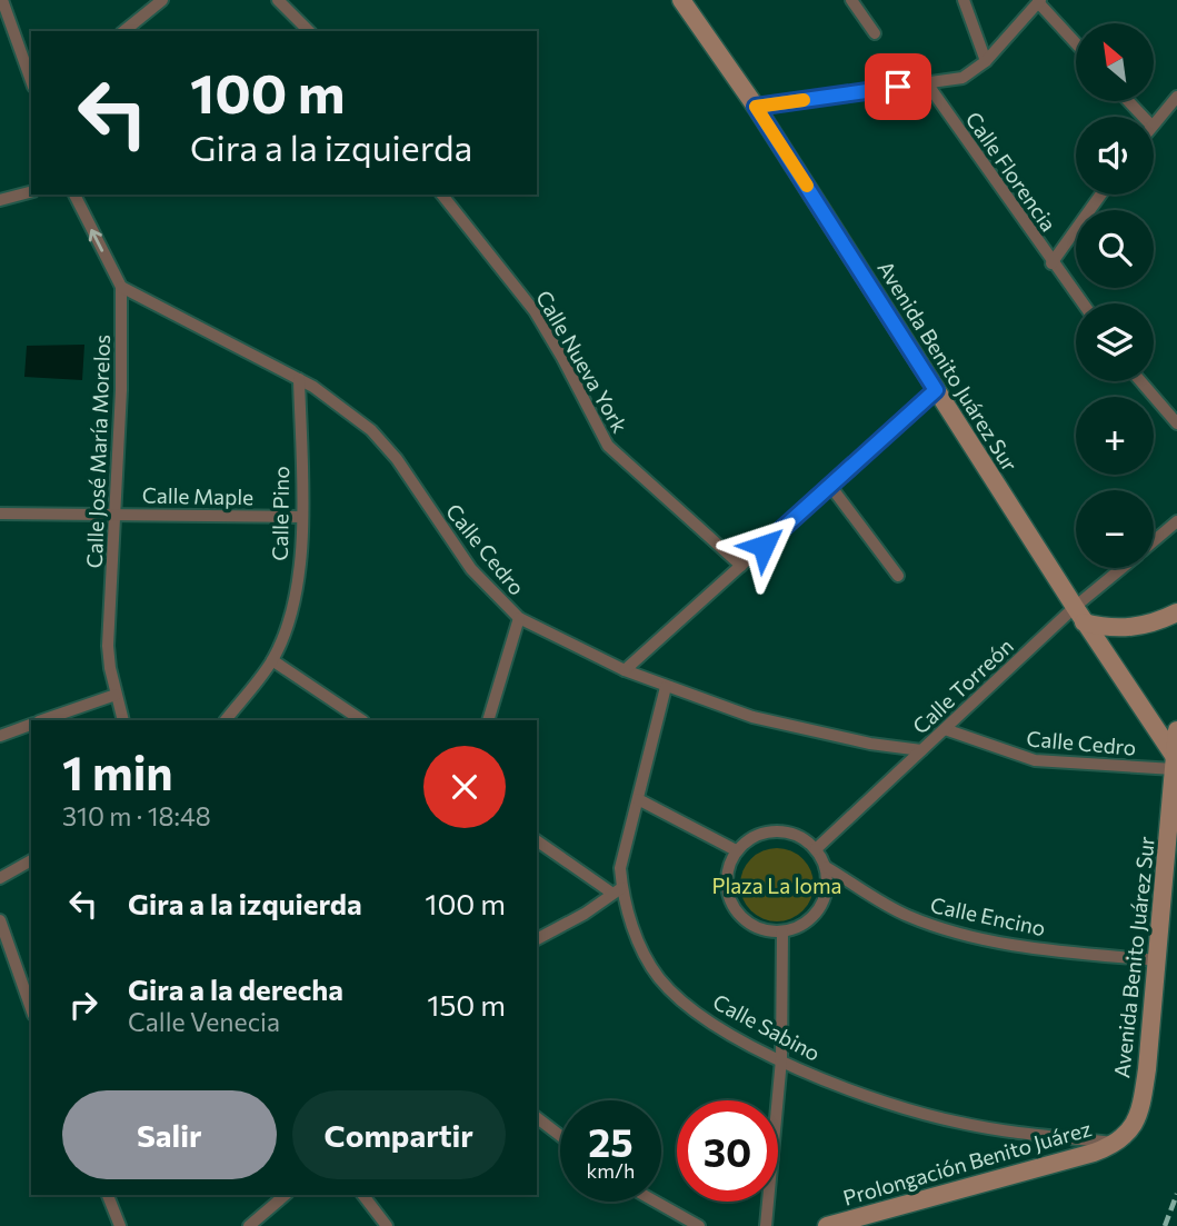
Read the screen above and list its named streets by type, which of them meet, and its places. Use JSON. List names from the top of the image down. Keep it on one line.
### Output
{"streets":{"street":["Calle Florencia","Calle Nueva York","Avenida Benito Juárez Sur","Calle José María Morelos","Calle Maple","Calle Pino","Calle Cedro","Calle Torreón","Calle Encino","Calle Sabino","Prolongación Benito Juárez"]},"crossings":[["Avenida Benito Juárez Sur","Calle Cedro"],["Avenida Benito Juárez Sur","Calle Torreón"],["Avenida Benito Juárez Sur","Calle Encino"],["Avenida Benito Juárez Sur","Calle Sabino"],["Avenida Benito Juárez Sur","Prolongación Benito Juárez"],["Calle José María Morelos","Calle Maple"],["Calle José María Morelos","Calle Cedro"],["Calle Maple","Calle Pino"],["Calle Pino","Calle Cedro"],["Calle Cedro","Calle Torreón"],["Calle Cedro","Calle Sabino"],["Calle Torreón","Calle Encino"],["Calle Sabino","Prolongación Benito Juárez"]],"parks":["Plaza La loma"],"north":"top left","page":{"map_buttons":["+","−"],"turn":["100 m","Gira a la izquierda"],"heading":["1 min","310 m · 18:48"],"list":[{"name":"Gira a la izquierda","value":"100 m"},{"name":"Gira a la derecha","note":"Calle Venecia","value":"150 m"}],"buttons":["Salir","Compartir"],"speed":"25 km/h","limit":"30"}}
